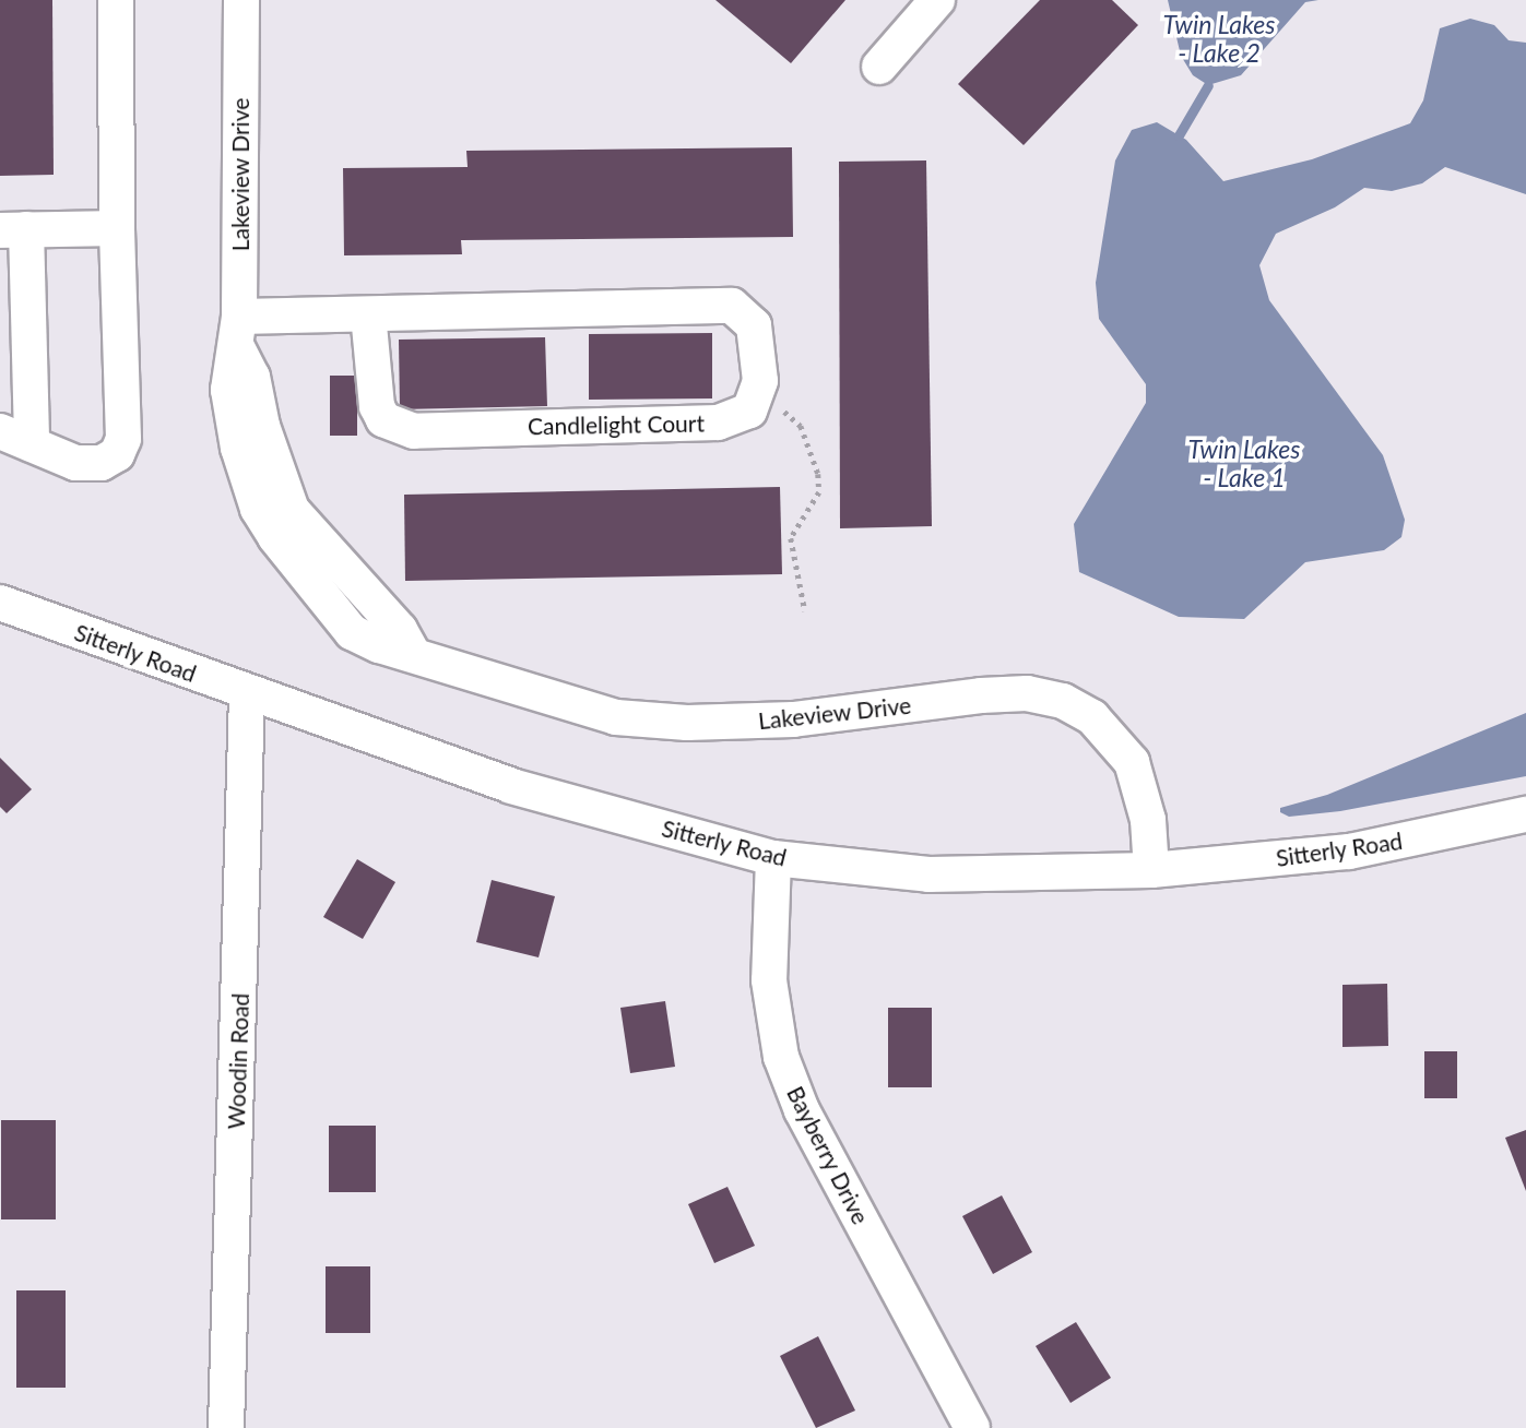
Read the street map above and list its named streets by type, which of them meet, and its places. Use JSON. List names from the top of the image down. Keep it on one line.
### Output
{"streets":{"street":["Lakeview Drive","Candlelight Court","Sitterly Road","Woodin Road","Bayberry Drive"]},"crossings":[["Lakeview Drive","Sitterly Road"],["Sitterly Road","Woodin Road"],["Sitterly Road","Bayberry Drive"]],"water":["Twin Lakes - Lake 2","Twin Lakes - Lake 1"]}
